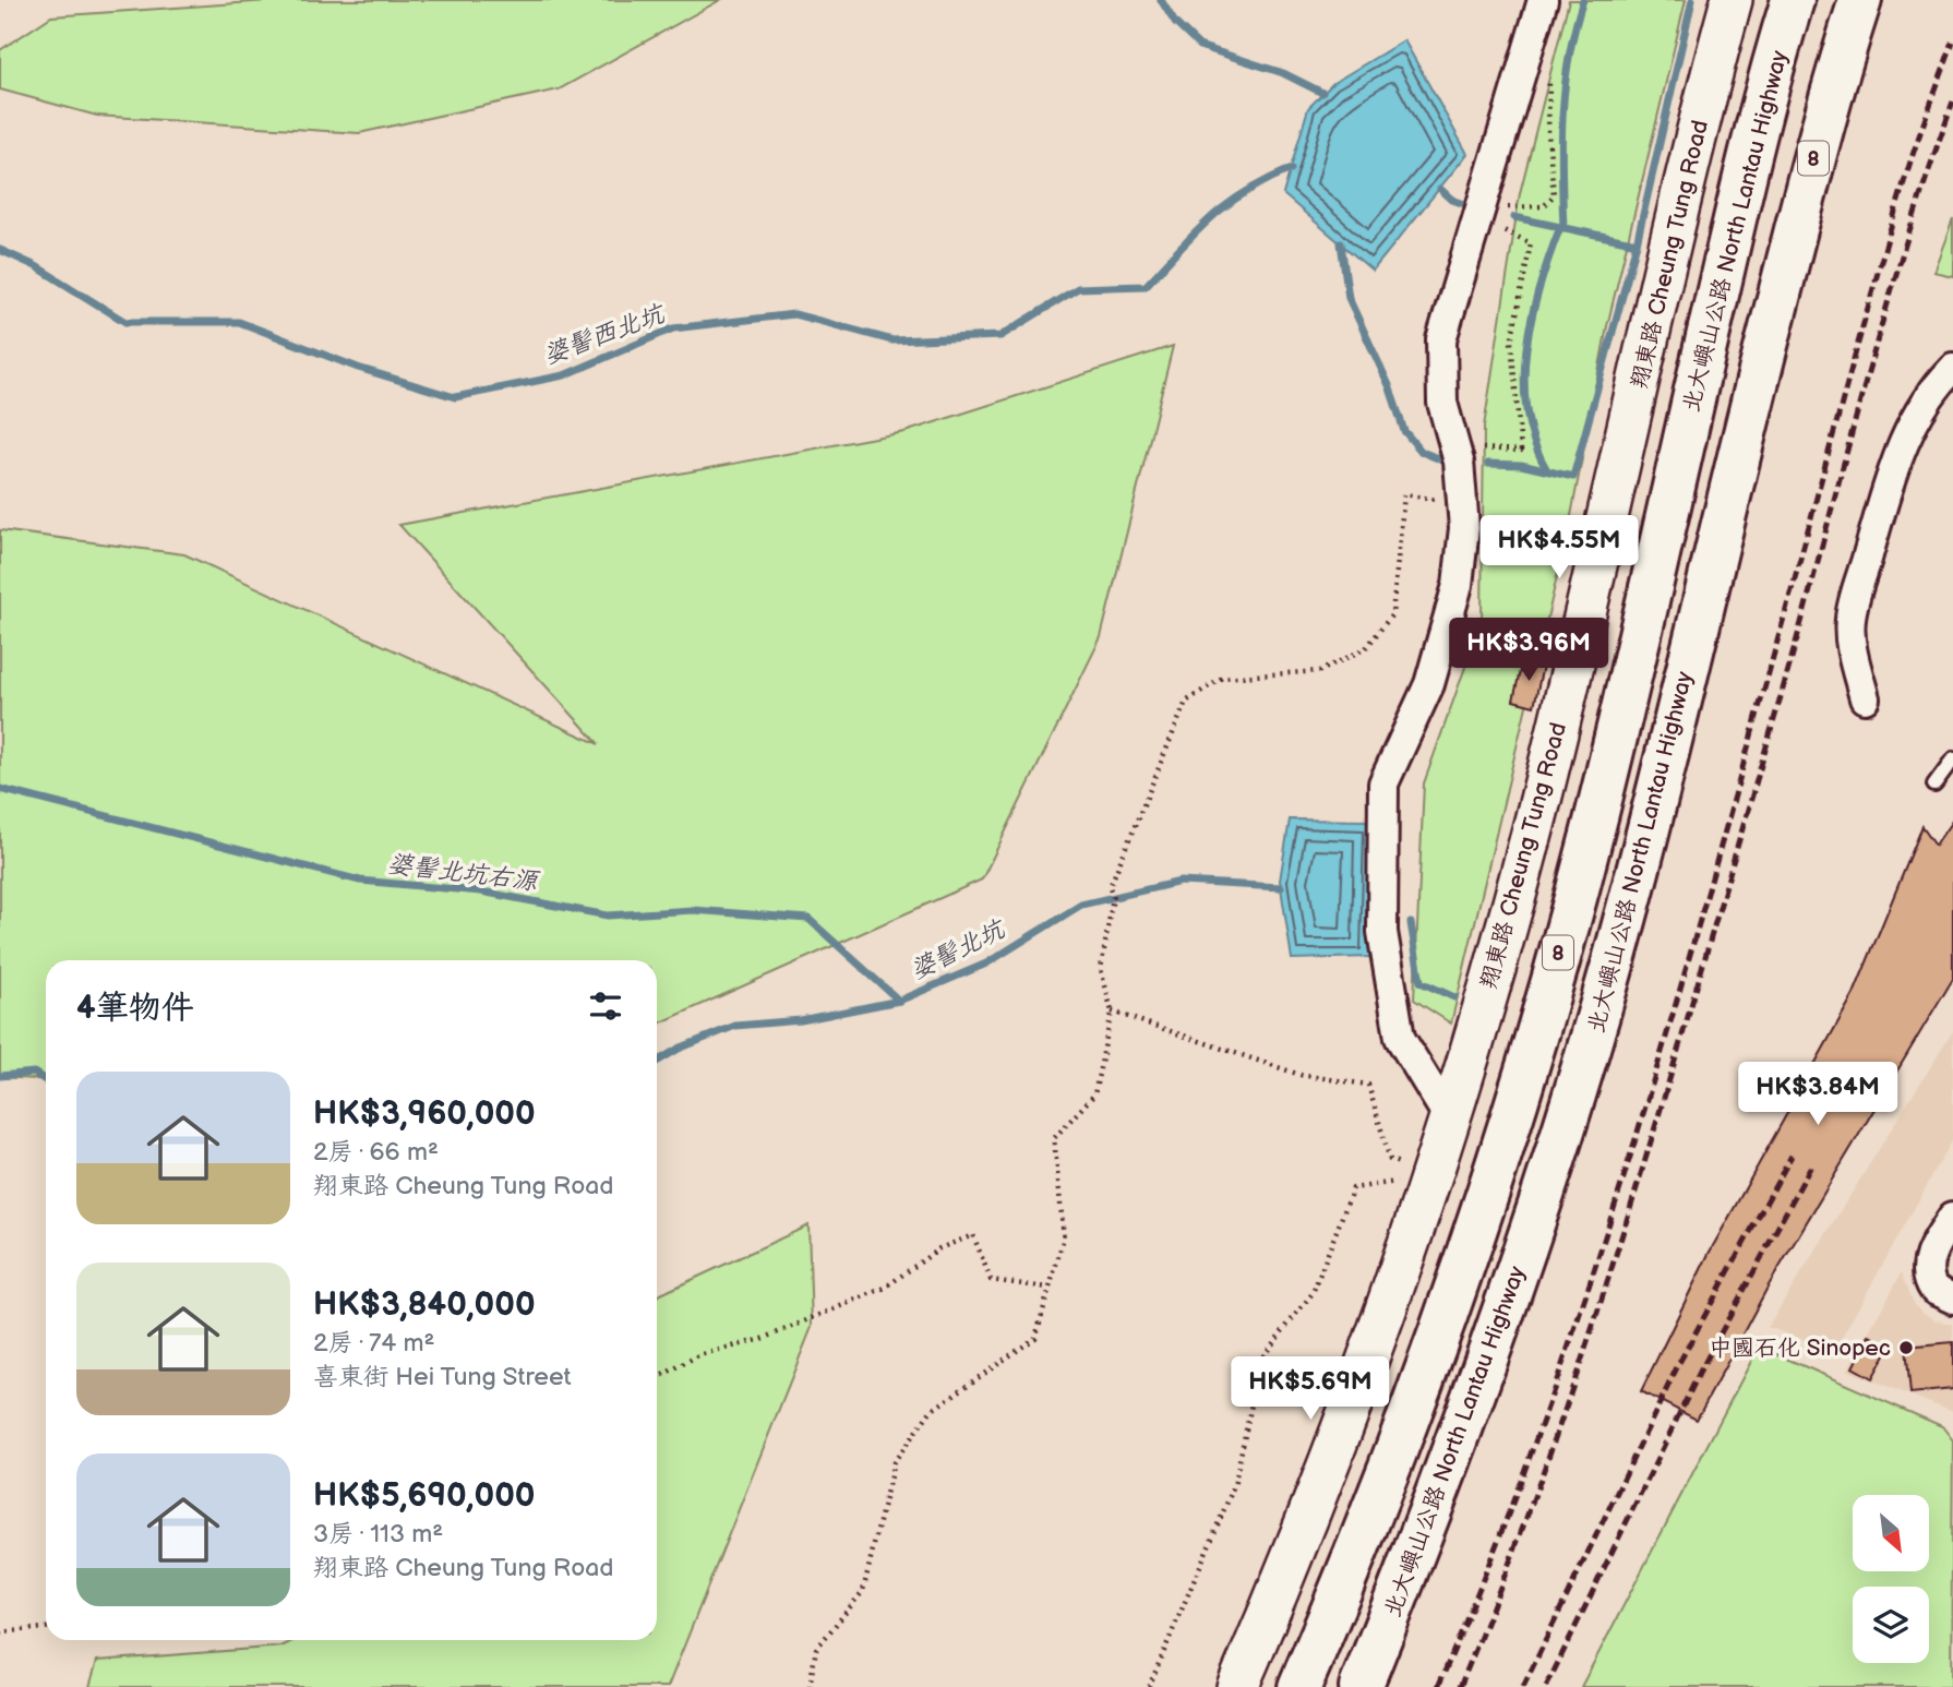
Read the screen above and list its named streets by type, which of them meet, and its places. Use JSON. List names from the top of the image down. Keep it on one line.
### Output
{"streets":{"highway":["8","北大嶼山公路 North Lantau Highway"],"main road":["翔東路 Cheung Tung Road"]},"water":["婆髻西北坑","婆髻北坑右源","婆髻北坑"],"places":["中國石化 Sinopec"],"north":"bottom right","page":{"price":["HK$4.55M","HK$3.96M","HK$3.84M","HK$5.69M"],"heading":"4筆物件","list":[{"name":"HK$3,960,000","note":"2房 · 66 m² · 翔東路 Cheung Tung Road"},{"name":"HK$3,840,000","note":"2房 · 74 m² · 喜東街 Hei Tung Street"},{"name":"HK$5,690,000","note":"3房 · 113 m² · 翔東路 Cheung Tung Road"}]}}
